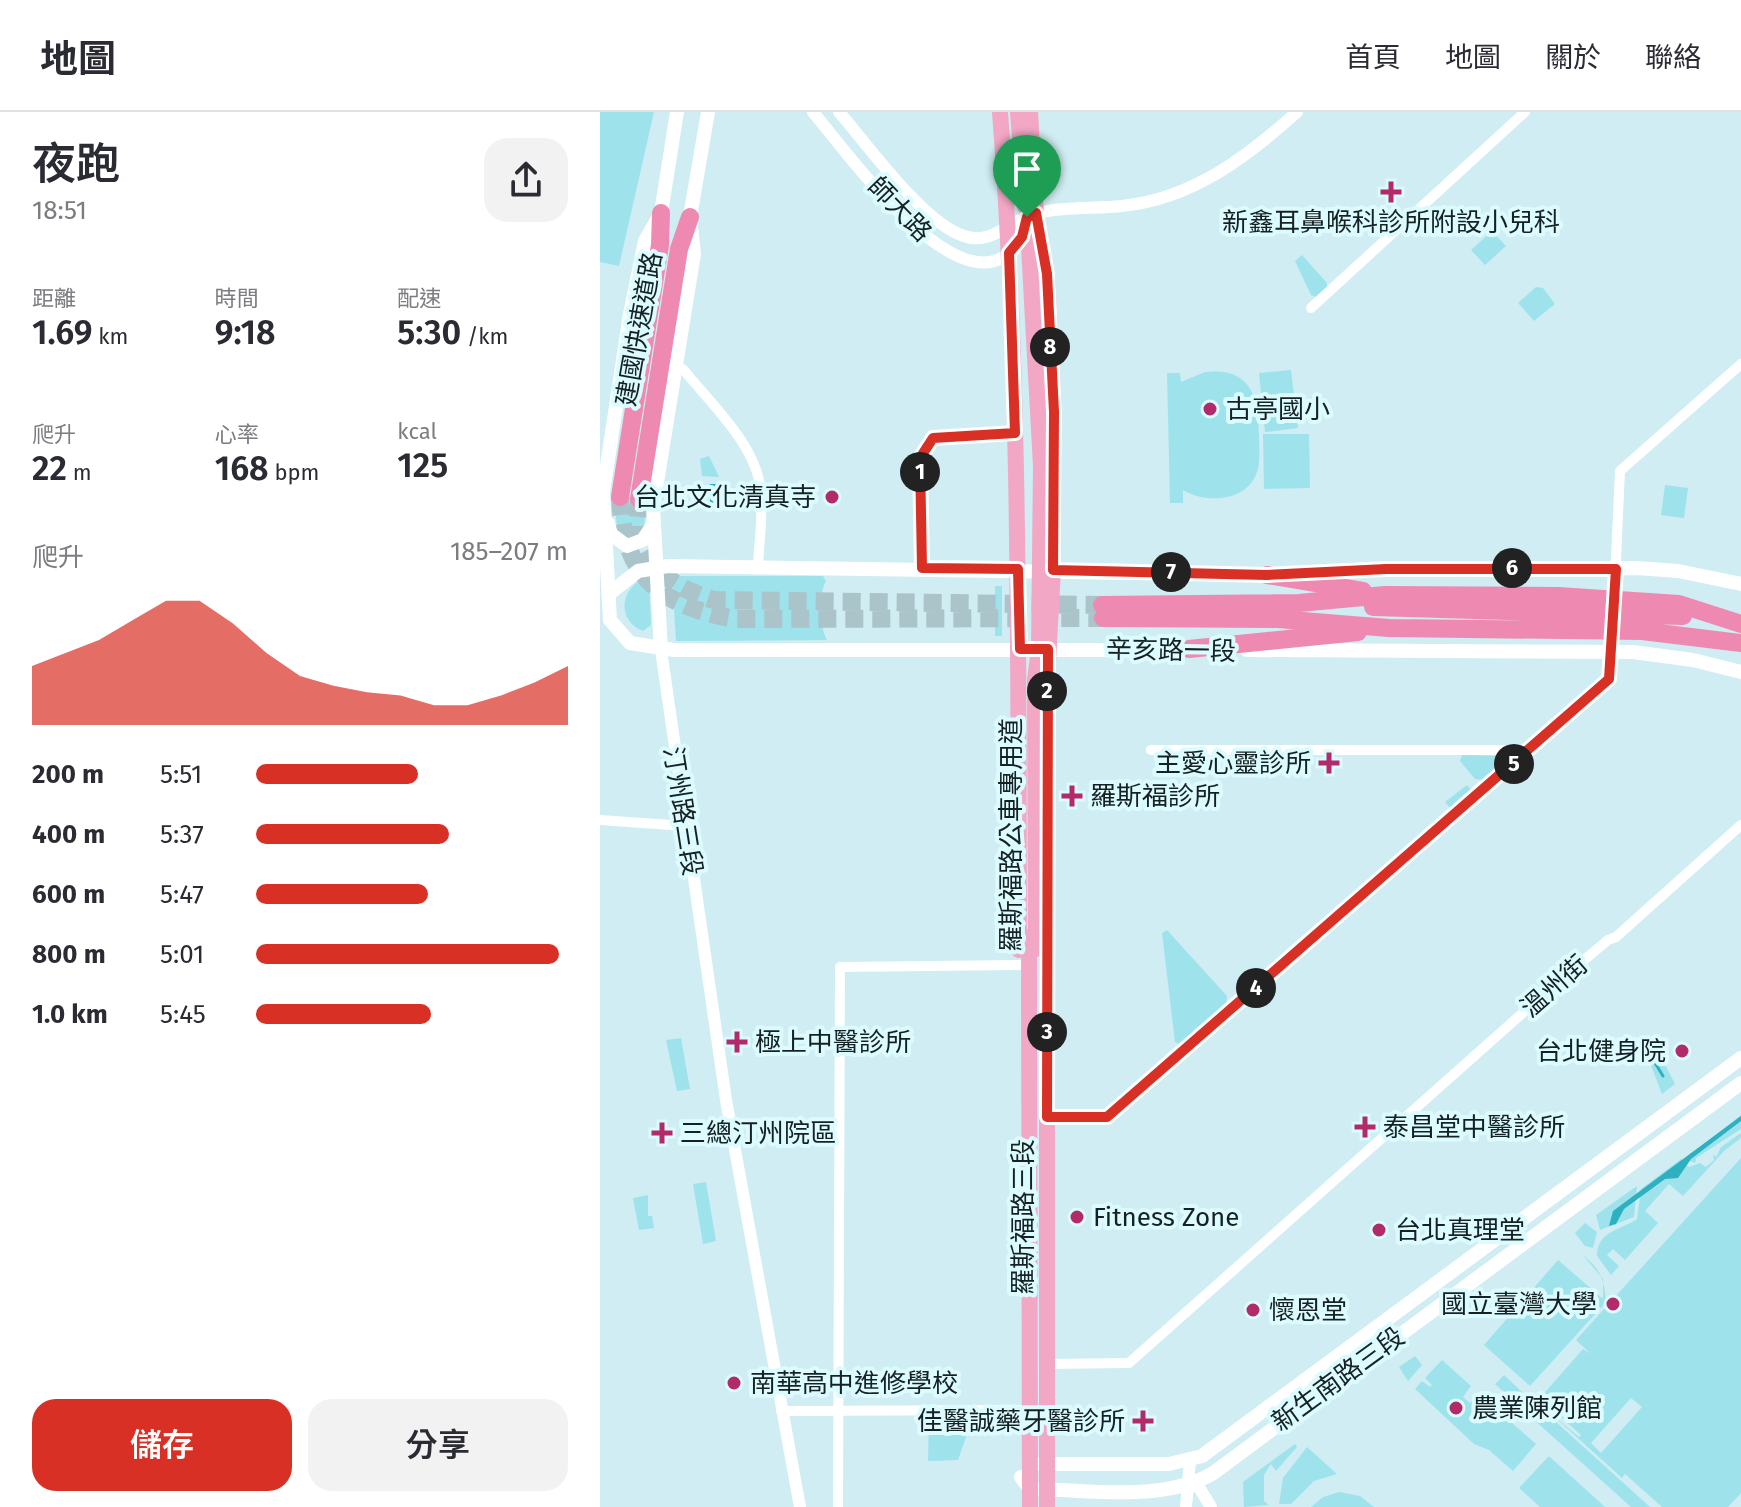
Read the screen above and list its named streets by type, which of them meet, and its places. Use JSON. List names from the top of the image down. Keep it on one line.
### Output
{"streets":{"highway":["建國快速道路"],"main road":["辛亥路一段","汀州路三段","羅斯福路公車專用道","羅斯福路三段","新生南路三段"],"street":["師大路","溫州街"]},"crossings":[["師大路","羅斯福路三段"],["建國快速道路","汀州路三段"],["辛亥路一段","汀州路三段"],["辛亥路一段","羅斯福路公車專用道"],["辛亥路一段","羅斯福路三段"],["羅斯福路公車專用道","羅斯福路三段"],["羅斯福路公車專用道","新生南路三段"],["溫州街","羅斯福路三段"],["羅斯福路三段","新生南路三段"]],"places":{"health":["新鑫耳鼻喉科診所附設小兒科","主愛心靈診所","羅斯福診所","極上中醫診所","泰昌堂中醫診所","三總汀州院區","佳醫誠藥牙醫診所"],"other":["古亭國小","台北文化清真寺","台北健身院","Fitness Zone","台北真理堂","國立臺灣大學","懷恩堂","南華高中進修學校","農業陳列館"]},"page":{"header":"地圖","nav":["首頁","地圖","關於","聯絡"],"heading":["夜跑","18:51"],"stats":[["距離","1.69 km"],["時間","9:18"],["配速","5:30 /km"],["爬升","22 m"],["心率","168 bpm"],["kcal","125"]],"pins":["8","1","6","7","2","5","4","3"],"chart":["爬升","185–207 m"],"list":[{"name":"200 m","note":"5:51"},{"name":"400 m","note":"5:37"},{"name":"600 m","note":"5:47"},{"name":"800 m","note":"5:01"},{"name":"1.0 km","note":"5:45"}],"buttons":["儲存","分享"]}}
